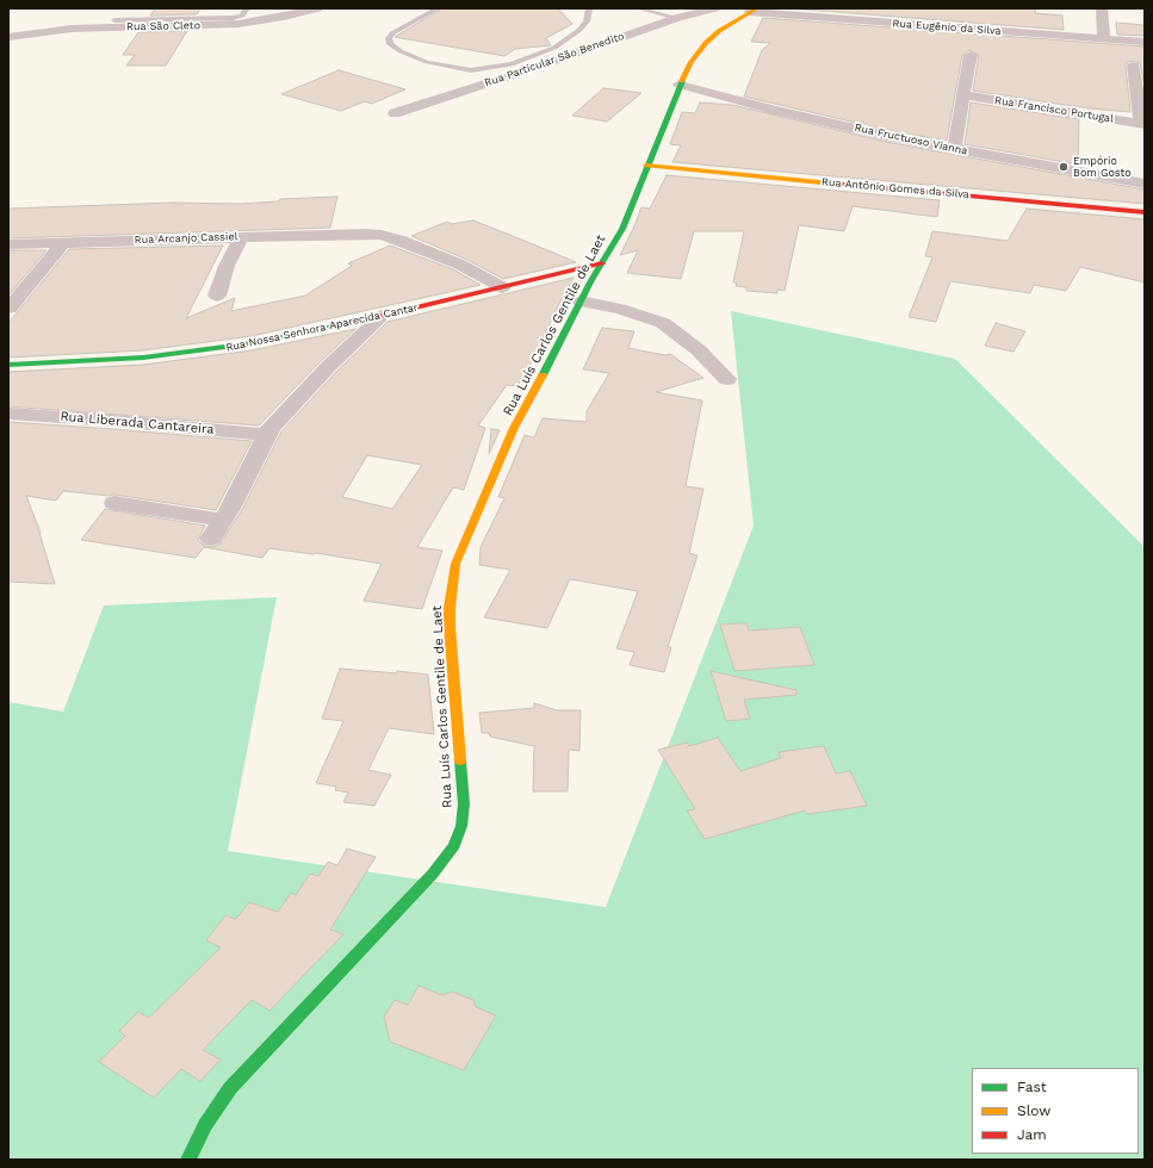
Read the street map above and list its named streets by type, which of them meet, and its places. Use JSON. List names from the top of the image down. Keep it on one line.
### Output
{"streets":{"street":["Rua São Cleto","Rua Eugênio da Silva","Rua Particular São Benedito","Rua Francisco Portugal","Rua Fructuoso Vianna","Rua Antônio Gomes da Silva","Rua Arcanjo Cassiel","Rua Luís Carlos Gentile de Laet","Rua Nossa Senhora Aparecida Cantar","Rua Liberada Cantareira"]},"crossings":[["Rua Eugênio da Silva","Rua Luís Carlos Gentile de Laet"],["Rua Fructuoso Vianna","Rua Luís Carlos Gentile de Laet"],["Rua Antônio Gomes da Silva","Rua Luís Carlos Gentile de Laet"],["Rua Arcanjo Cassiel","Rua Nossa Senhora Aparecida Cantar"],["Rua Luís Carlos Gentile de Laet","Rua Nossa Senhora Aparecida Cantar"]],"places":["Empório Bom Gosto"],"legend":["Fast","Slow","Jam"]}
